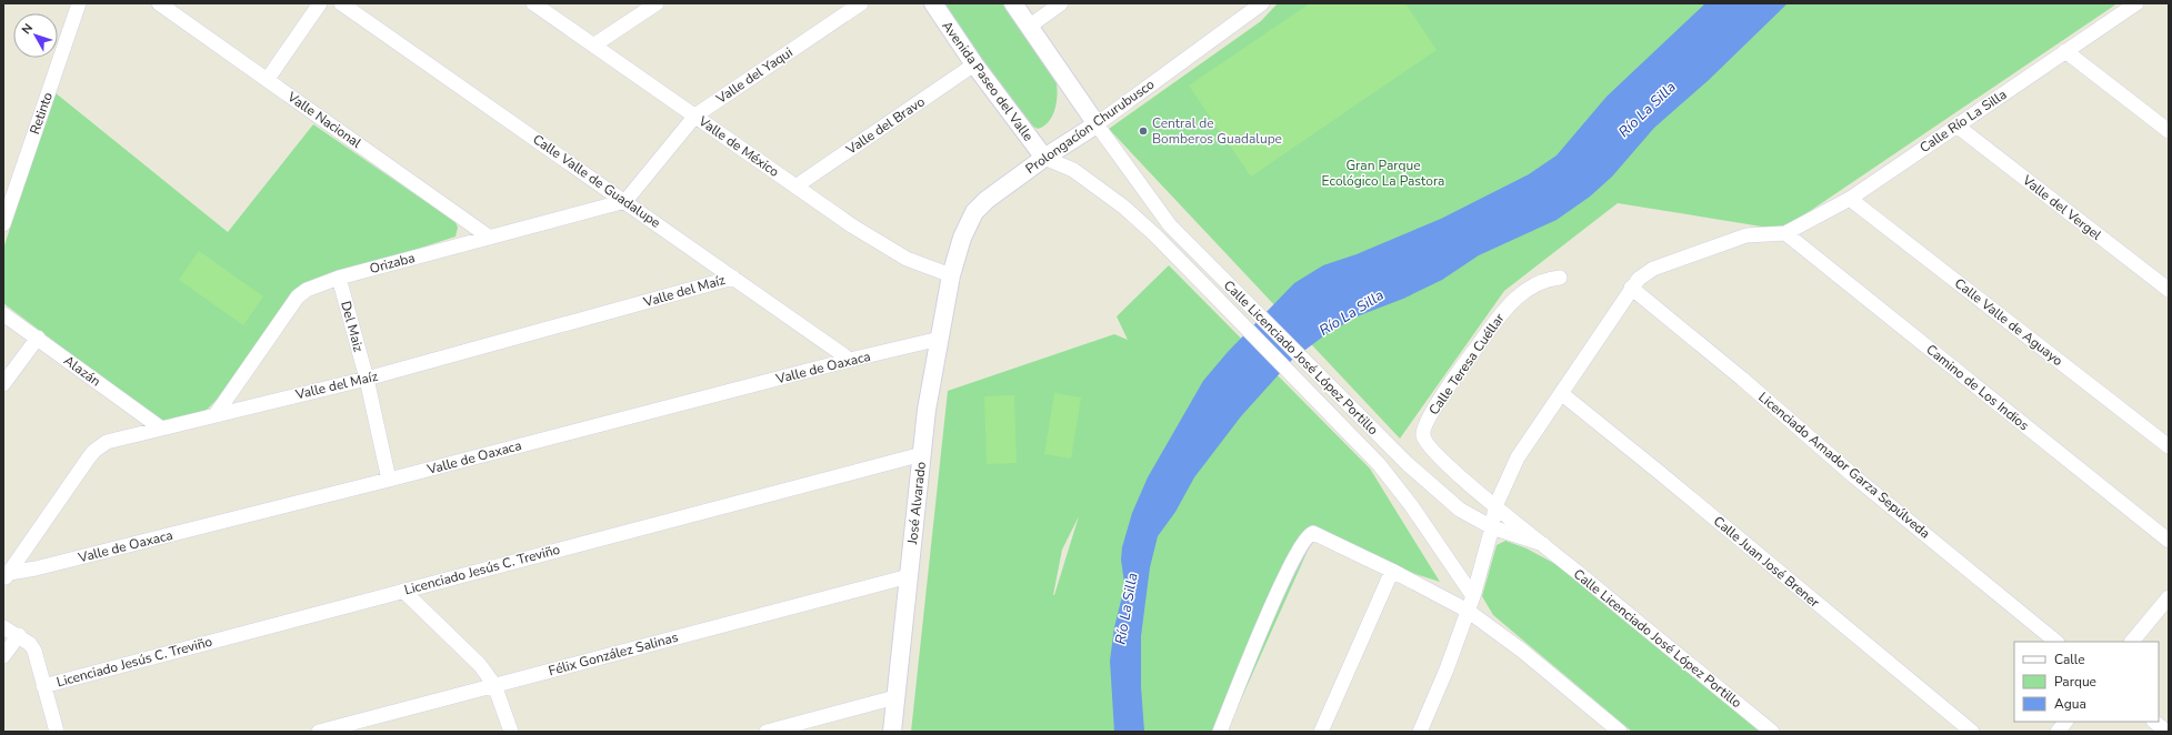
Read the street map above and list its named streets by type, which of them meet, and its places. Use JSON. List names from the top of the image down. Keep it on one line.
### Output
{"streets":{"street":["Valle del Yaqui","Avenida Paseo del Valle","Retinto","Valle Nacional","Calle Río La Silla","Valle del Bravo","Prolongacíon Churubusco","Valle de México","Calle Valle de Guadalupe","Valle del Vergel","Orizaba","Valle del Maíz","Calle Valle de Aguayo","Del Maiz","Calle Licenciado José López Portillo","Calle Teresa Cuéllar","Valle de Oaxaca","Alazán","Camino de Los Indios","Licenciado Amador Garza Sepúlveda","José Alvarado","Calle Juan José Brener","Licenciado Jesús C. Treviño","Félix González Salinas"]},"crossings":[["Valle del Yaqui","Valle de México"],["Valle del Yaqui","Calle Valle de Guadalupe"],["Valle del Yaqui","Orizaba"],["Avenida Paseo del Valle","Valle del Bravo"],["Avenida Paseo del Valle","Prolongacíon Churubusco"],["Avenida Paseo del Valle","Calle Licenciado José López Portillo"],["Valle Nacional","Orizaba"],["Calle Río La Silla","Valle del Vergel"],["Calle Río La Silla","Calle Valle de Aguayo"],["Calle Río La Silla","Camino de Los Indios"],["Valle del Bravo","Valle de México"],["Prolongacíon Churubusco","Valle de México"],["Prolongacíon Churubusco","Calle Licenciado José López Portillo"],["Prolongacíon Churubusco","José Alvarado"],["Valle de México","José Alvarado"],["Calle Valle de Guadalupe","Orizaba"],["Calle Valle de Guadalupe","Valle del Maíz"],["Calle Valle de Guadalupe","Valle de Oaxaca"],["Orizaba","Valle del Maíz"],["Orizaba","Del Maiz"],["Valle del Maíz","Del Maiz"],["Valle del Maíz","Valle de Oaxaca"],["Valle del Maíz","Alazán"],["Del Maiz","Valle de Oaxaca"],["Calle Licenciado José López Portillo","Calle Teresa Cuéllar"],["Valle de Oaxaca","José Alvarado"],["José Alvarado","Licenciado Jesús C. Treviño"],["José Alvarado","Félix González Salinas"]],"water":["Río La Silla"],"parks":["Gran Parque Ecológico La Pastora"],"places":["Central de Bomberos Guadalupe"],"legend":["Calle","Parque","Agua"],"north":"top left"}
